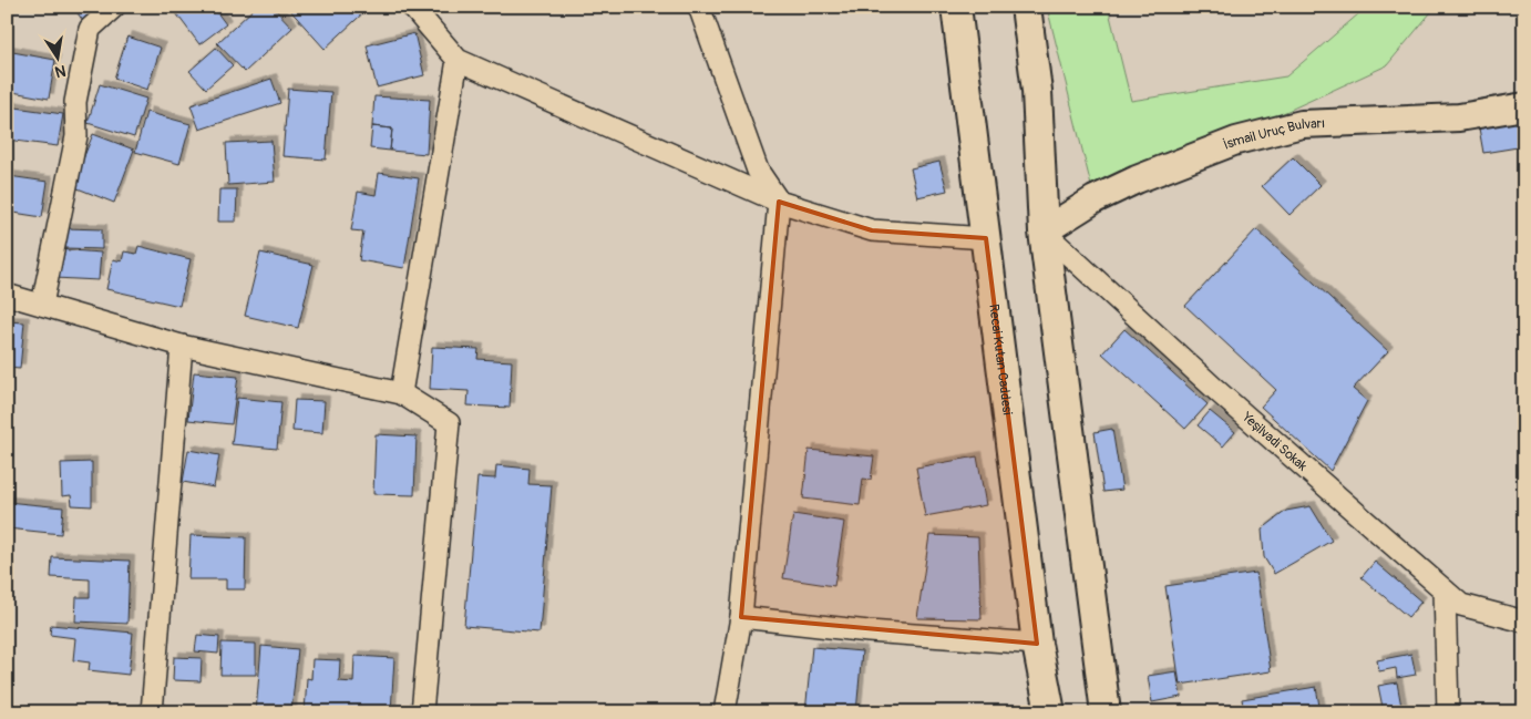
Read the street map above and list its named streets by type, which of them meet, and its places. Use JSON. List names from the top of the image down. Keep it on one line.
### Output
{"streets":{"main road":["Recai Kutan Caddesi"],"street":["İsmail Uruç Bulvarı","Yeşilvadi Sokak"]},"crossings":[["İsmail Uruç Bulvarı","Yeşilvadi Sokak"]],"north":"bottom"}
